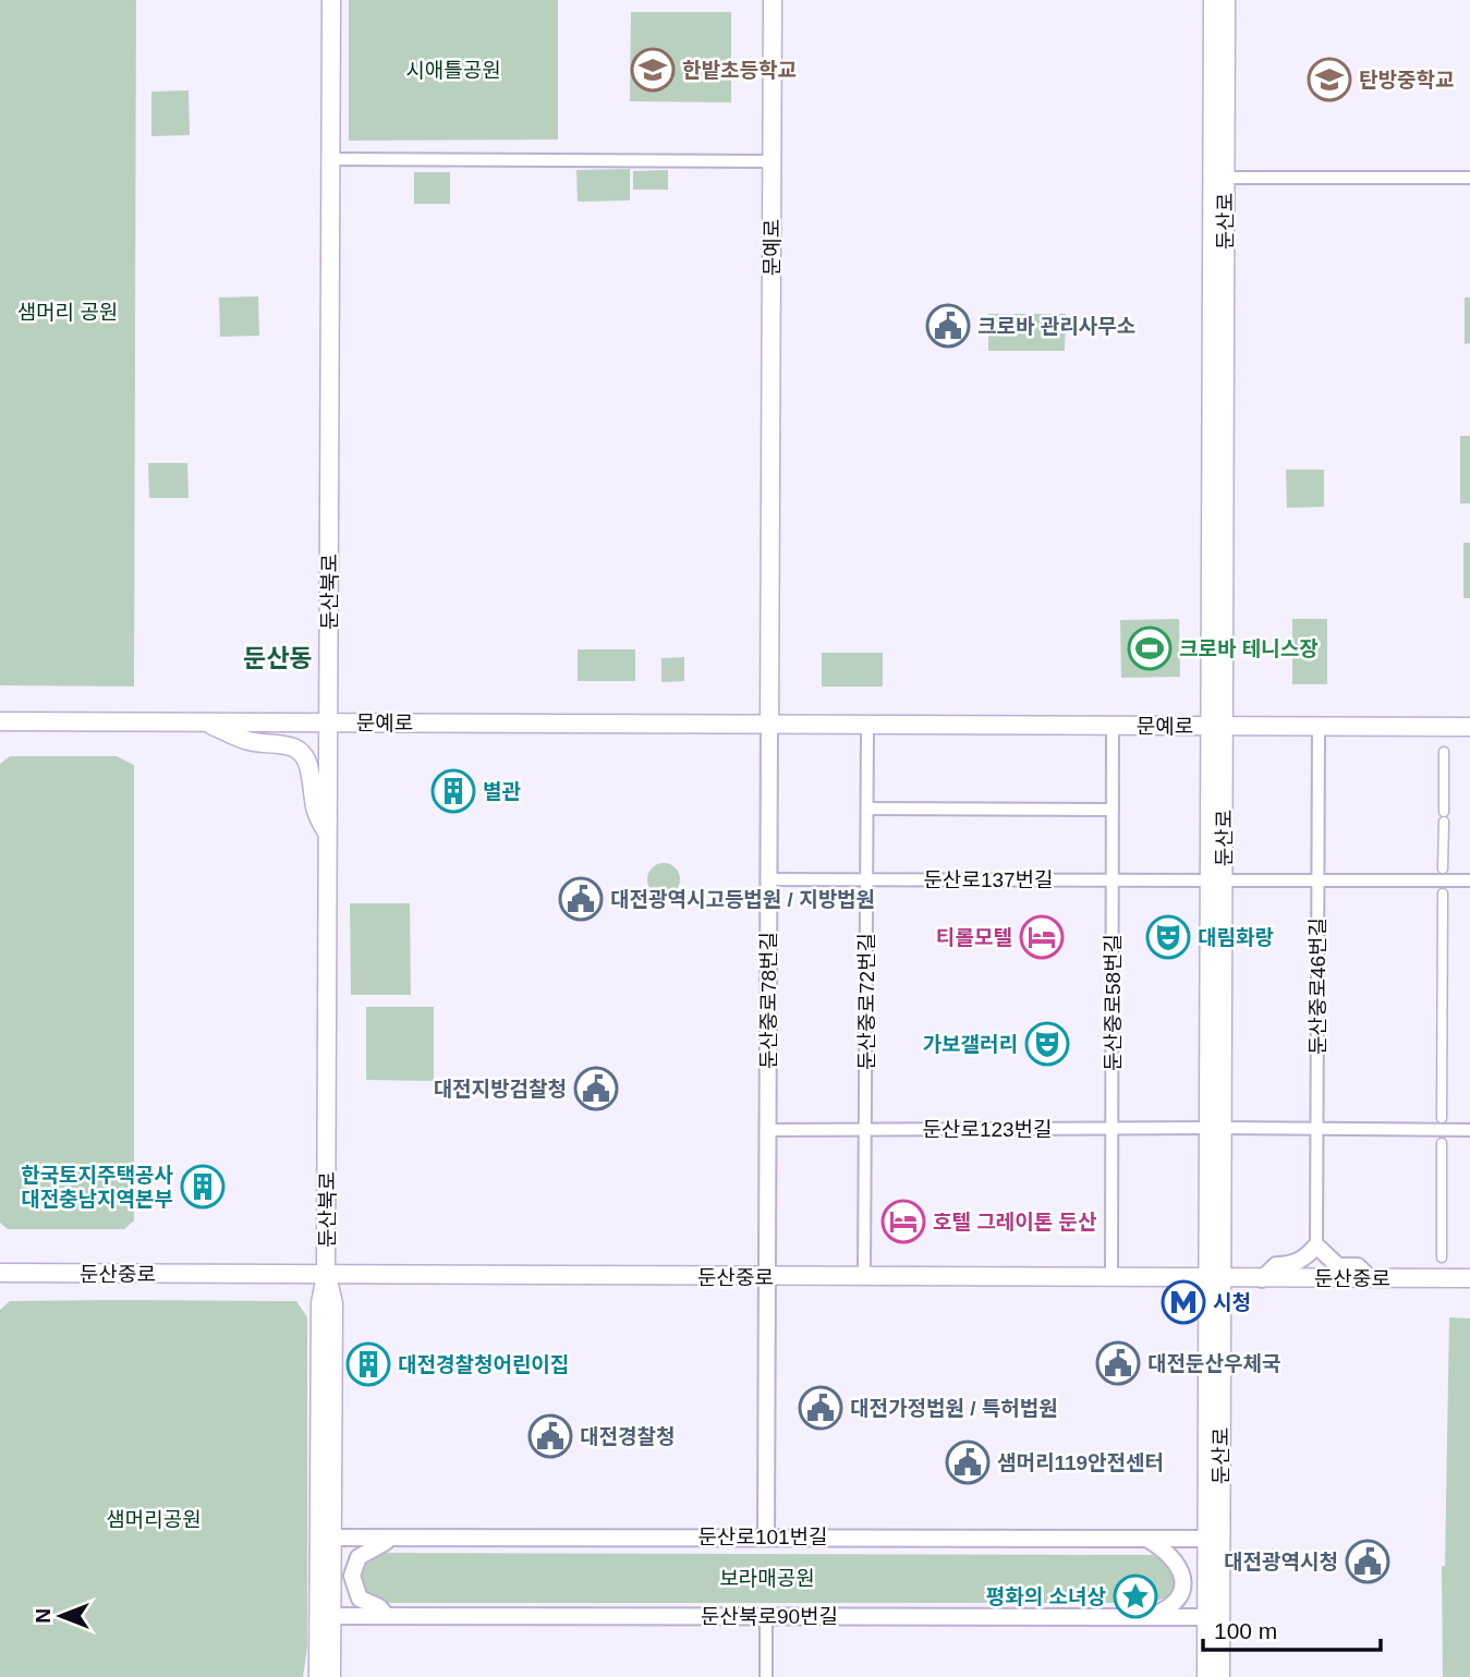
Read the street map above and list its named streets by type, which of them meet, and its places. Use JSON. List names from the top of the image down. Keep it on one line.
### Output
{"streets":{"main road":["둔산로","문예로","둔산북로","둔산중로"],"street":["둔산로137번길","둔산중로46번길","둔산중로78번길","둔산중로72번길","둔산중로58번길","둔산로123번길","둔산로101번길","둔산북로90번길"]},"crossings":[["둔산로","문예로"],["둔산로","둔산로137번길"],["둔산로","둔산로123번길"],["둔산로","둔산중로"],["둔산로","둔산로101번길"],["둔산로","둔산북로90번길"],["문예로","둔산북로"],["문예로","둔산중로46번길"],["문예로","둔산중로78번길"],["문예로","둔산중로72번길"],["문예로","둔산중로58번길"],["둔산북로","둔산중로"],["둔산북로","둔산로101번길"],["둔산북로","둔산북로90번길"],["둔산로137번길","둔산중로46번길"],["둔산로137번길","둔산중로78번길"],["둔산로137번길","둔산중로72번길"],["둔산로137번길","둔산중로58번길"],["둔산중로46번길","둔산로123번길"],["둔산중로78번길","둔산로123번길"],["둔산중로78번길","둔산중로"],["둔산중로78번길","둔산로101번길"],["둔산중로72번길","둔산로123번길"],["둔산중로72번길","둔산중로"],["둔산중로58번길","둔산로123번길"],["둔산중로58번길","둔산중로"]],"districts":["둔산동"],"parks":["시애틀공원","샘머리 공원","샘머리공원","보라매공원"],"places":{"school or university":["한밭초등학교","탄방중학교"],"public building":["크로바 관리사무소","대전광역시고등법원 / 지방법원","대전지방검찰청","대전둔산우체국","대전가정법원 / 특허법원","대전경찰청","샘머리119안전센터","대전광역시청"],"sports":["크로바 테니스장"],"building":["별관","한국토지주택공사 대전충남지역본부","대전경찰청어린이집"],"hotel":["티롤모텔","호텔 그레이톤 둔산"],"theatre":["대림화랑","가보갤러리"],"metro station":["시청"],"place":["평화의 소녀상"]},"scale_bar":"100 m","north":"left"}
